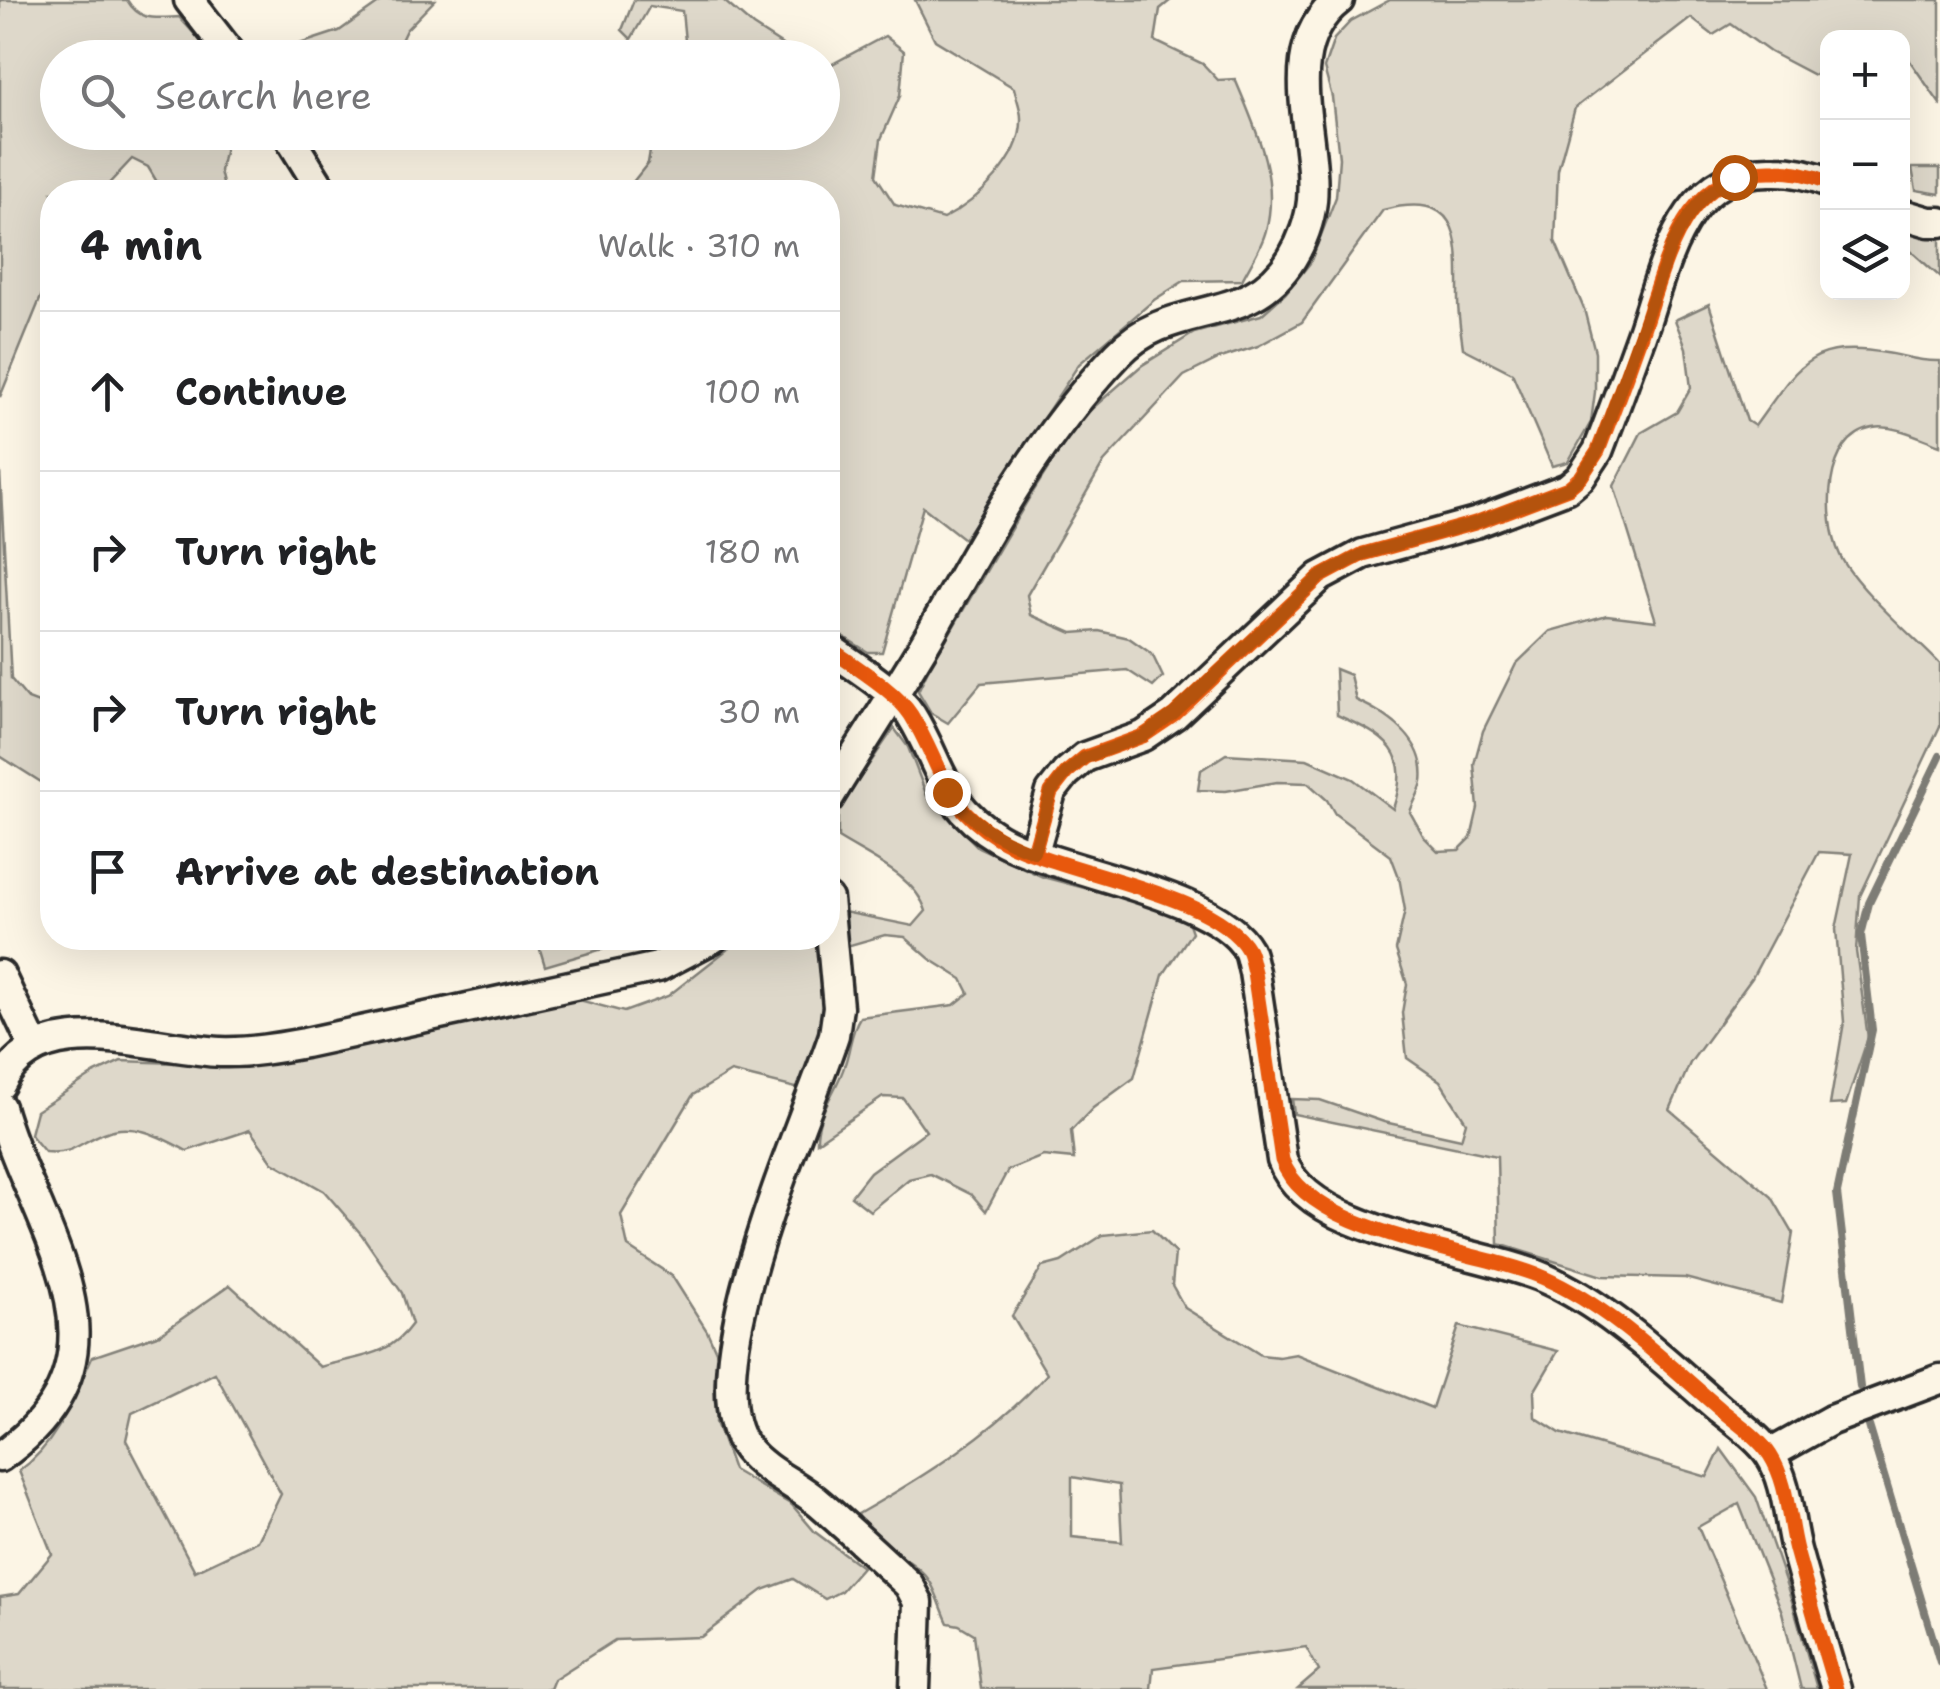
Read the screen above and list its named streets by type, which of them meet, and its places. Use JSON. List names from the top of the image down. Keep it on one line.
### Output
{"page":{"map_buttons":["+","−"],"search":"Search here","heading":["4 min","Walk · 310 m"],"list":[["Continue","100 m"],["Turn right","180 m"],["Turn right","30 m"],"Arrive at destination"]}}
